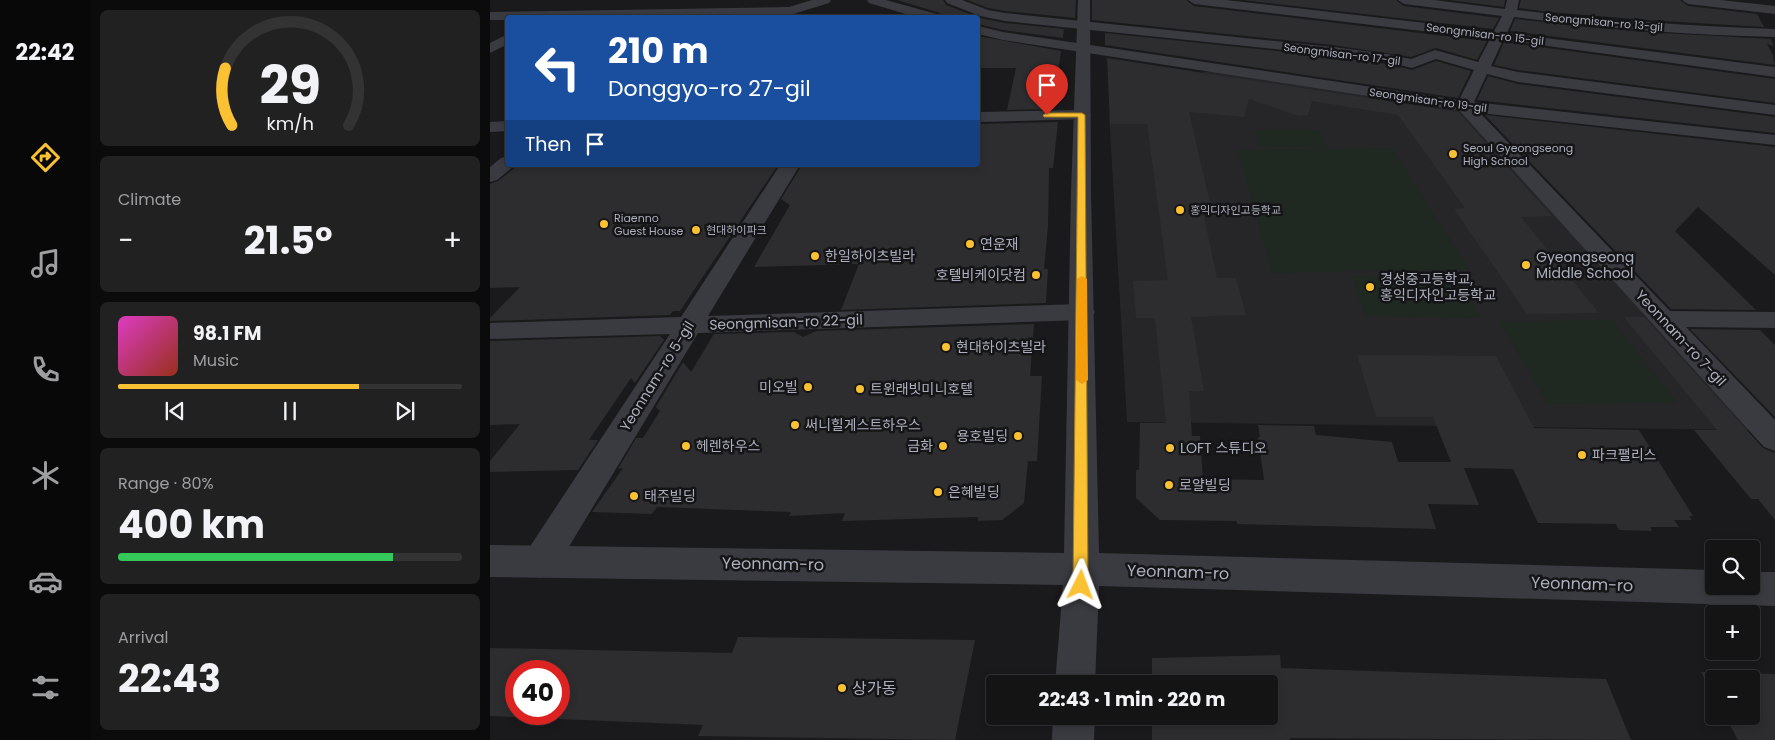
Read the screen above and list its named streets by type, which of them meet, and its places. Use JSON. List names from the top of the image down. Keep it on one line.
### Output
{"streets":{"street":["Seongmisan-ro 13-gil","Seongmisan-ro 15-gil","Seongmisan-ro 17-gil","Seongmisan-ro 19-gil","Seongmisan-ro 22-gil","Yeonnam-ro 7-gil","Yeonnam-ro 5-gil","Yeonnam-ro"]},"crossings":[["Seongmisan-ro 17-gil","Seongmisan-ro 19-gil"],["Seongmisan-ro 19-gil","Yeonnam-ro 7-gil"],["Seongmisan-ro 22-gil","Yeonnam-ro 5-gil"],["Yeonnam-ro 5-gil","Yeonnam-ro"]],"places":["Seoul Gyeongseong High School","홍익디자인고등학교","Riaenno Guest House","현대하이파크","연운재","한일하이츠빌라","Gyeongseong Middle School","호텔비케이닷컴","경성중고등학교, 홍익디자인고등학교","현대하이츠빌라","미오빌","트윈래빗미니호텔","써니힐게스트하우스","용호빌딩","헤렌하우스","금화","LOFT 스튜디오","파크팰리스","로얄빌딩","은혜빌딩","태주빌딩","상가동"],"page":{"tabs":"22:42","turn":["210 m","Donggyo-ro 27-gil"],"then":"Then","tile":["Climate",["Range · 80%","400 km"],["Arrival","22:43"]],"heat":["−","21.5°","+"],"song":["98.1 FM","Music"],"map_buttons":["+","−"],"limit":"40","trip":"22:43 · 1 min · 220 m","gauge":["29","km/h"]}}
